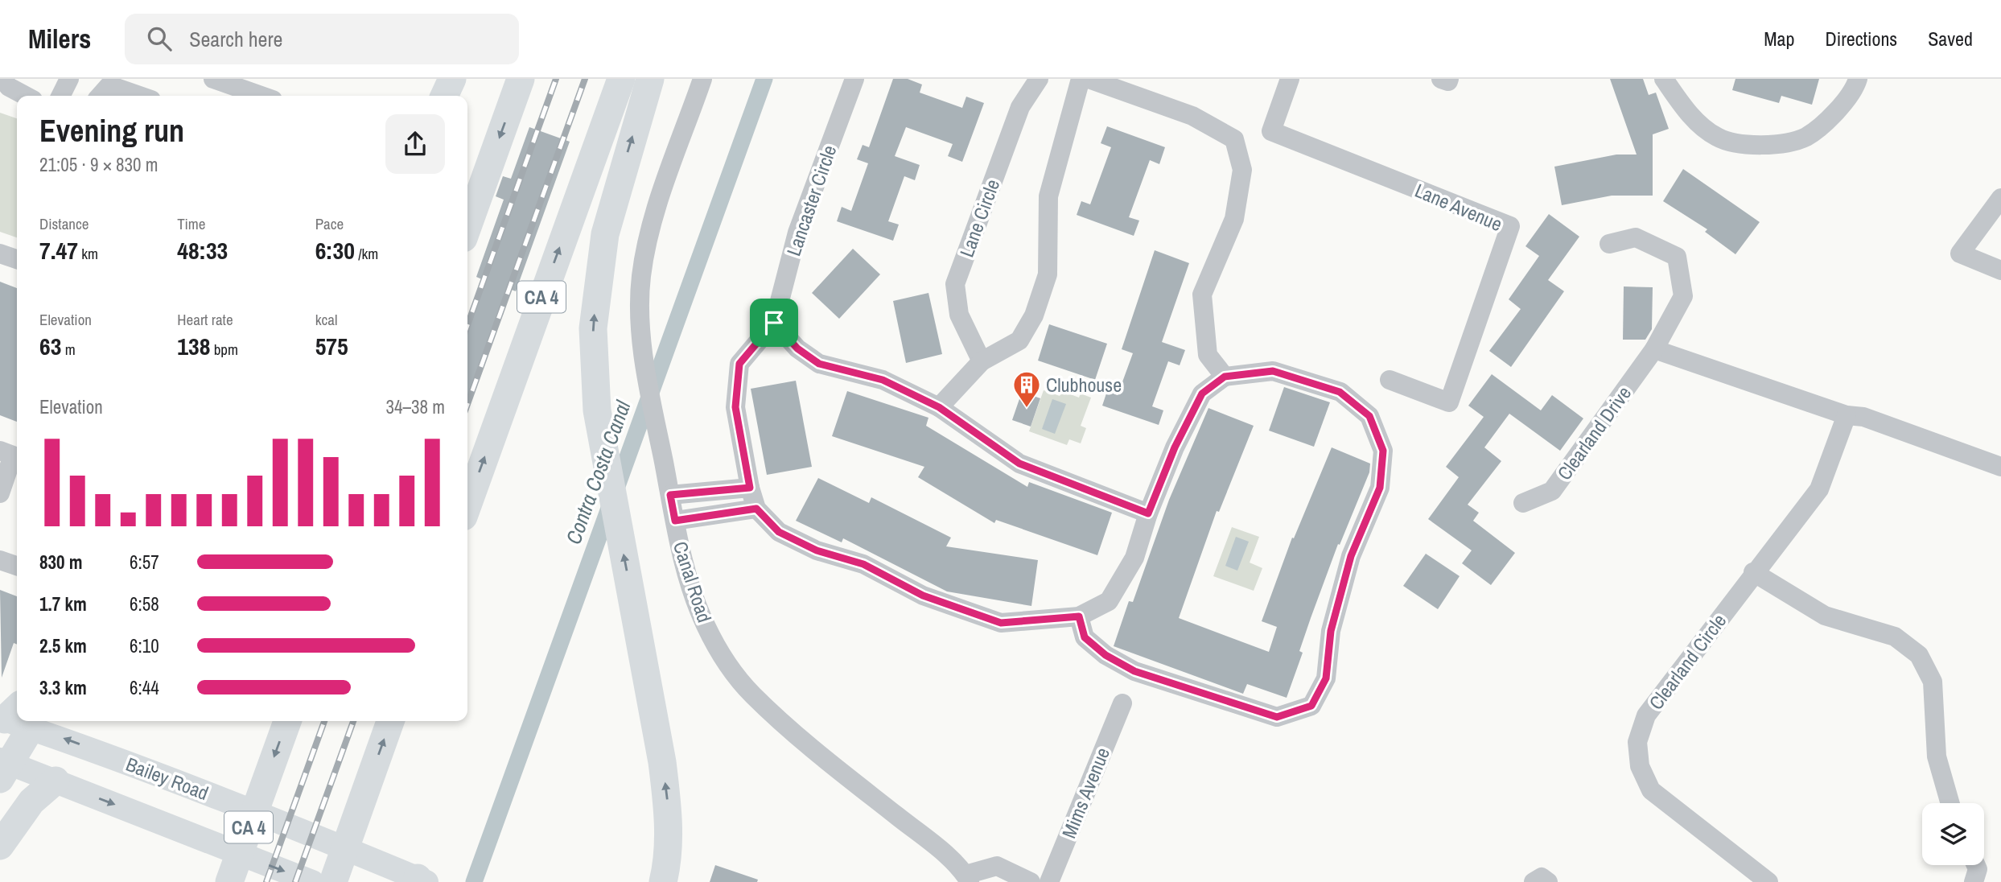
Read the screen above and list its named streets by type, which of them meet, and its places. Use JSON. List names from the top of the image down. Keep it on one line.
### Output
{"streets":{"highway":["CA 4"],"main road":["Bailey Road"],"street":["Lancaster Circle","Lane Avenue","Lane Circle","Clearland Drive","Canal Road","Clearland Circle","Mims Avenue"]},"water":["Contra Costa Canal"],"places":{"building":["Clubhouse"]},"page":{"header":"Milers","search":"Search here","nav":["Map","Directions","Saved"],"heading":["Evening run","21:05 · 9 × 830 m"],"stats":[["Distance","7.47 km"],["Time","48:33"],["Pace","6:30 /km"],["Elevation","63 m"],["Heart rate","138 bpm"],["kcal","575"]],"chart":["Elevation","34–38 m"],"list":[{"name":"830 m","note":"6:57"},{"name":"1.7 km","note":"6:58"},{"name":"2.5 km","note":"6:10"},{"name":"3.3 km","note":"6:44"}]}}
